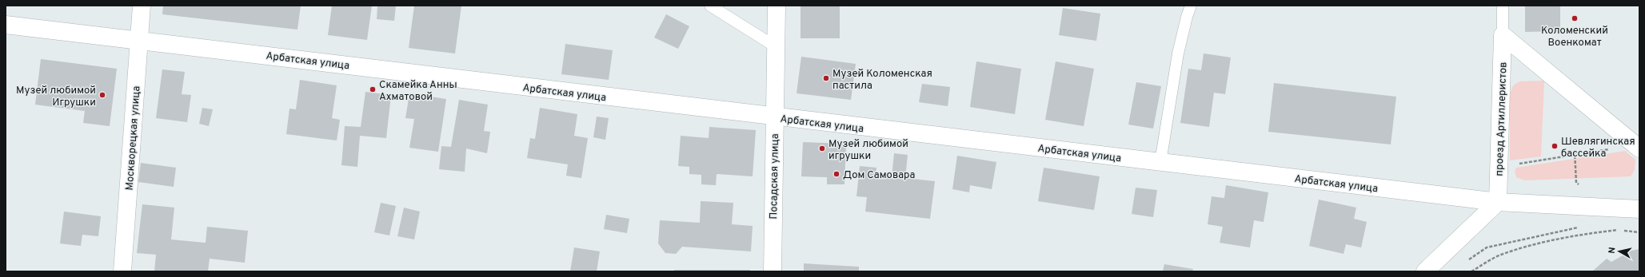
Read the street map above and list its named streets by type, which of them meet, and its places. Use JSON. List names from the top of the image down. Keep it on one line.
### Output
{"streets":{"street":["Арбатская улица","проезд Артиллеристов","Москворецкая улица","Посадская улица"]},"crossings":[["Арбатская улица","проезд Артиллеристов"],["Арбатская улица","Москворецкая улица"],["Арбатская улица","Посадская улица"]],"places":["Коломенский Военкомат","Музей Коломенская пастила","Скамейка Анны Ахматовой","Музей любимой Игрушки","Шевлягинская бассейка","Музей любимой игрушки","Дом Самовара"],"north":"left"}
